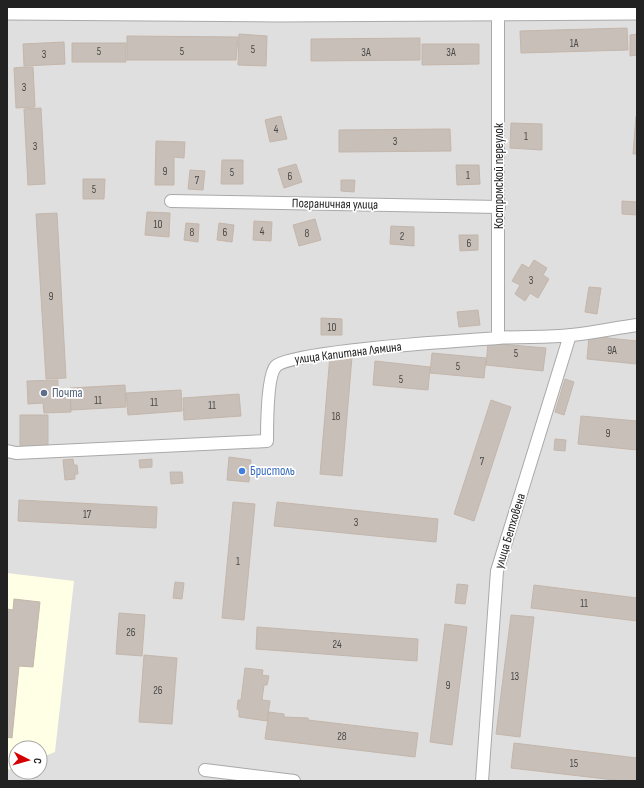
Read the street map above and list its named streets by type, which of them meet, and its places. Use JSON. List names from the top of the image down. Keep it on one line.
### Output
{"streets":{"street":["Костромской переулок","Пограничная улица","улица Капитана Лямина","улица Бетховена"]},"crossings":[["Костромской переулок","Пограничная улица"],["Костромской переулок","улица Капитана Лямина"],["улица Капитана Лямина","улица Бетховена"]],"places":["Почта","Бристоль"],"house_numbers":["1А","5","5","5","3А","3А","3","3","4","1","3","3","9","5","1","6","7","5","10","4","8","6","8","2","6","3","9","10","9А","5","5","5","11","11","11","18","9","7","17","3","1","11","26","24","13","9","26","28","15"],"north":"right"}
